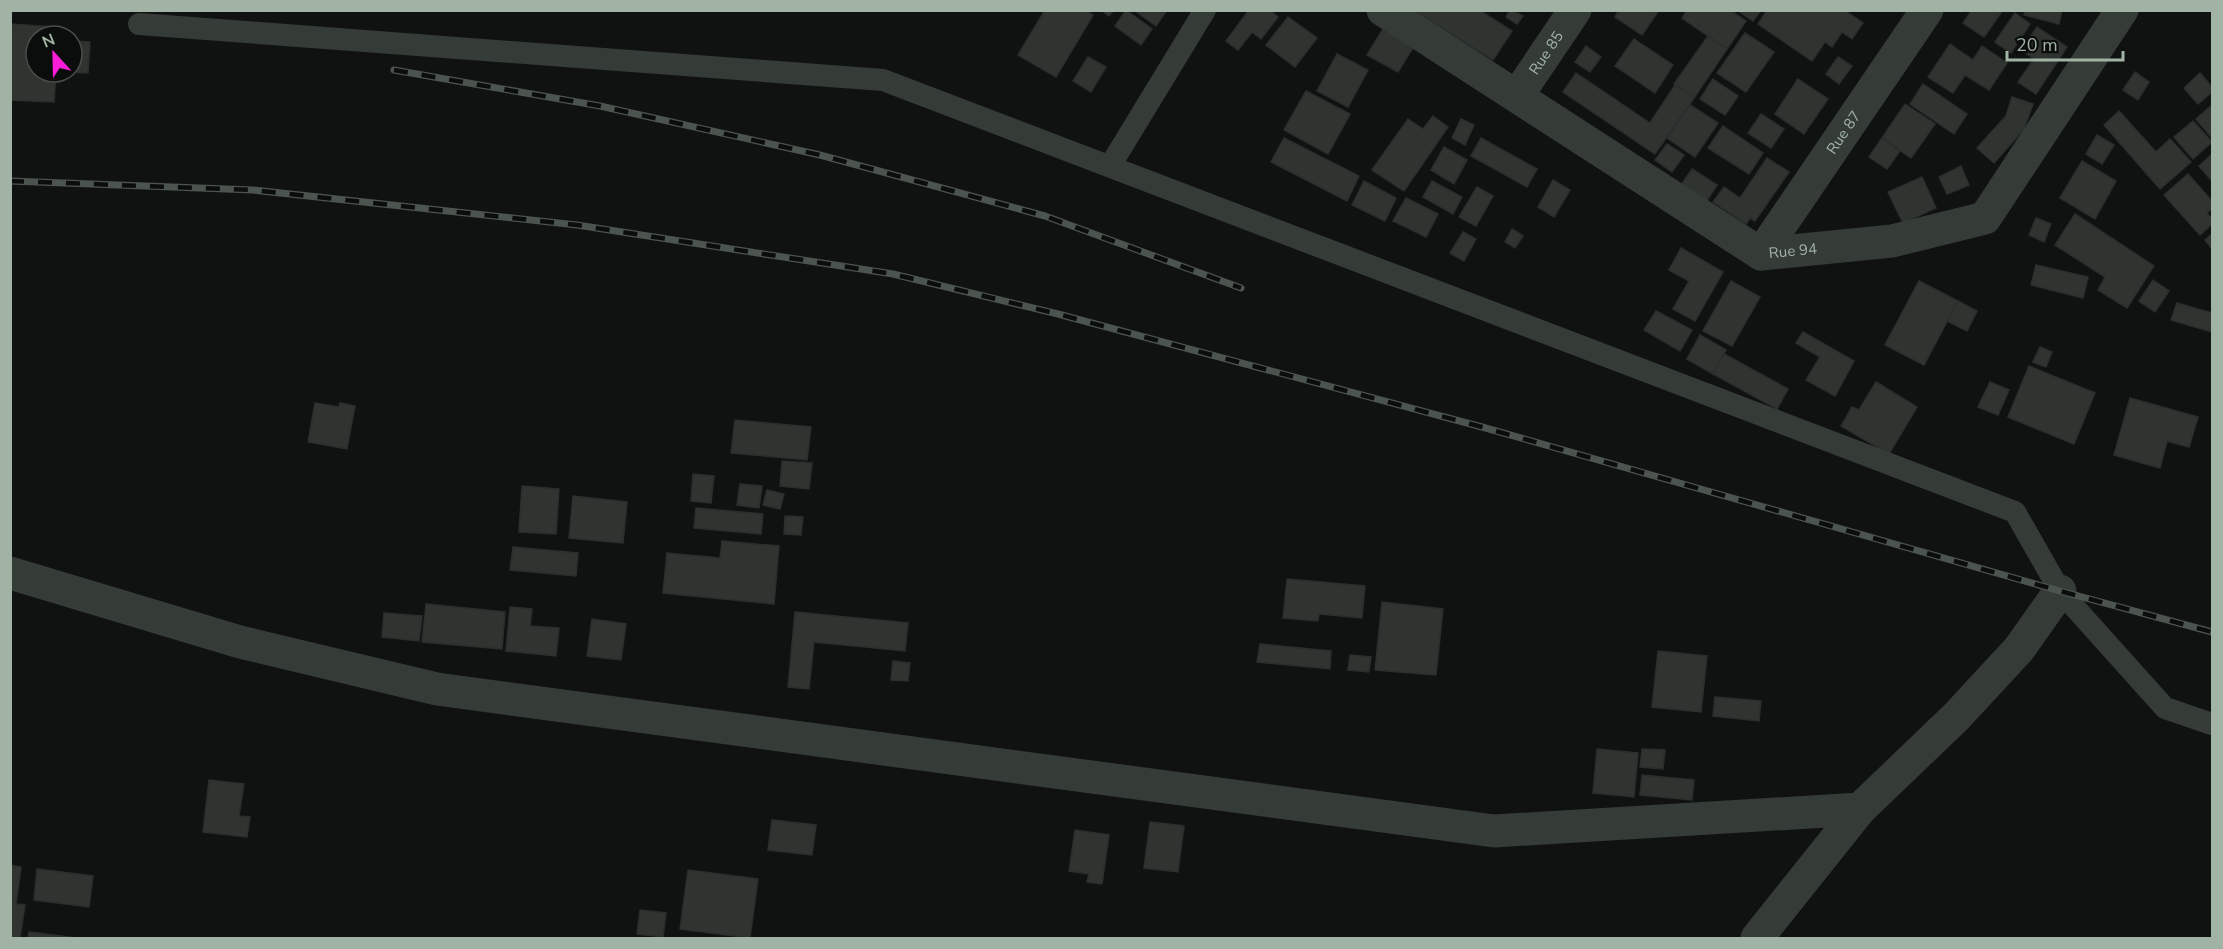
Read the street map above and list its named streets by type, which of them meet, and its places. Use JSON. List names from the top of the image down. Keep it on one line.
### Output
{"streets":{"street":["Rue 85","Rue 87","Rue 94"]},"crossings":[["Rue 85","Rue 94"],["Rue 87","Rue 94"]],"scale_bar":"20 m","north":"top"}
